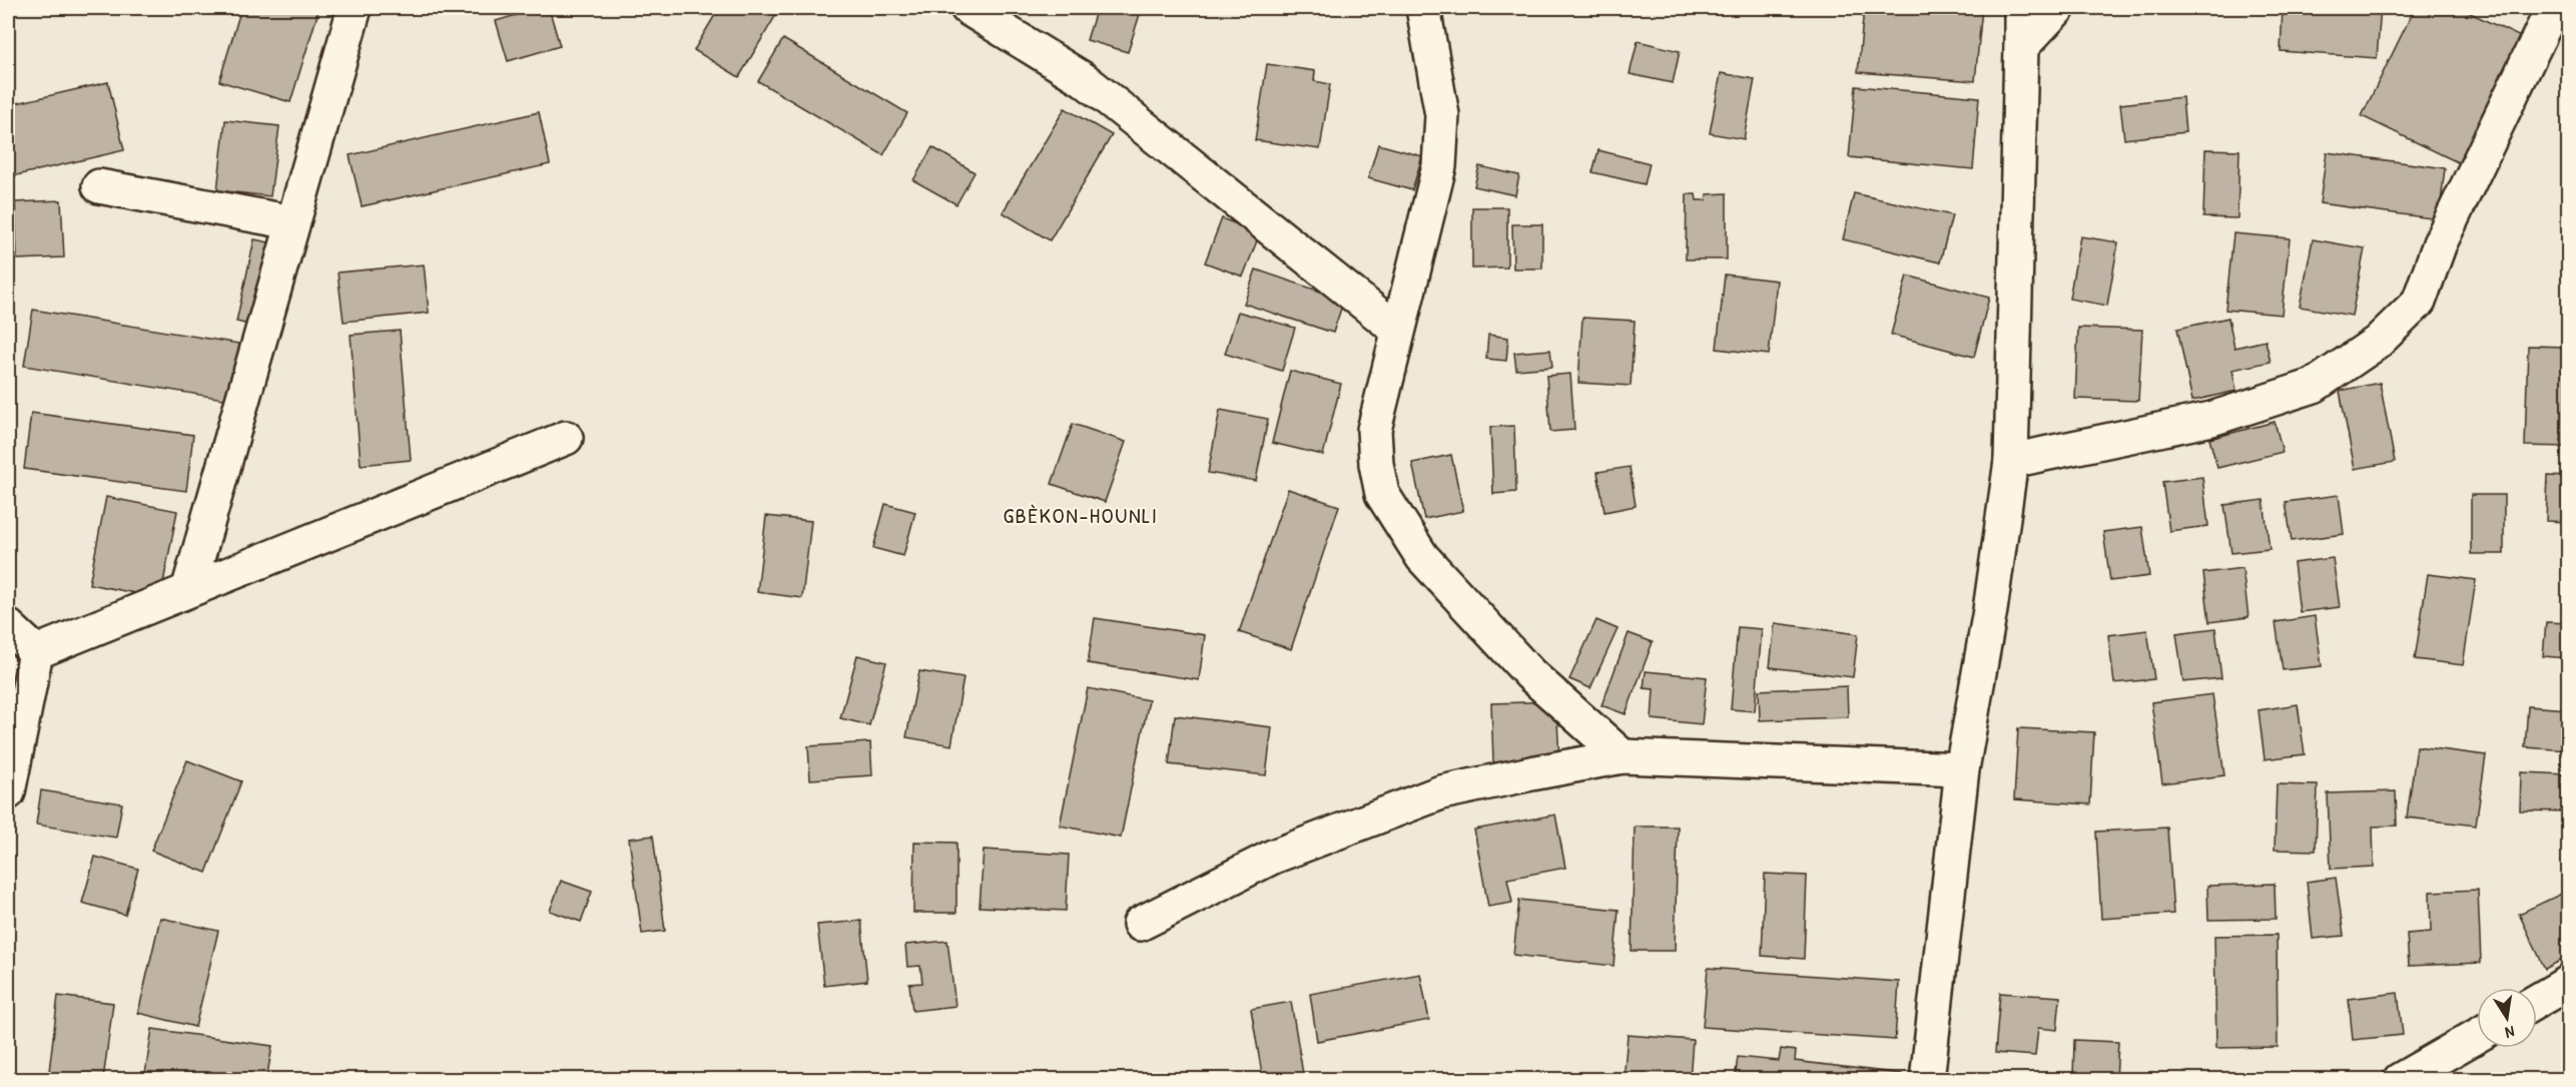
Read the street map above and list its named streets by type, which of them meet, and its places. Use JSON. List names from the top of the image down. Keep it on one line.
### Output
{"districts":["GBÈKON-HOUNLI"],"north":"bottom"}
